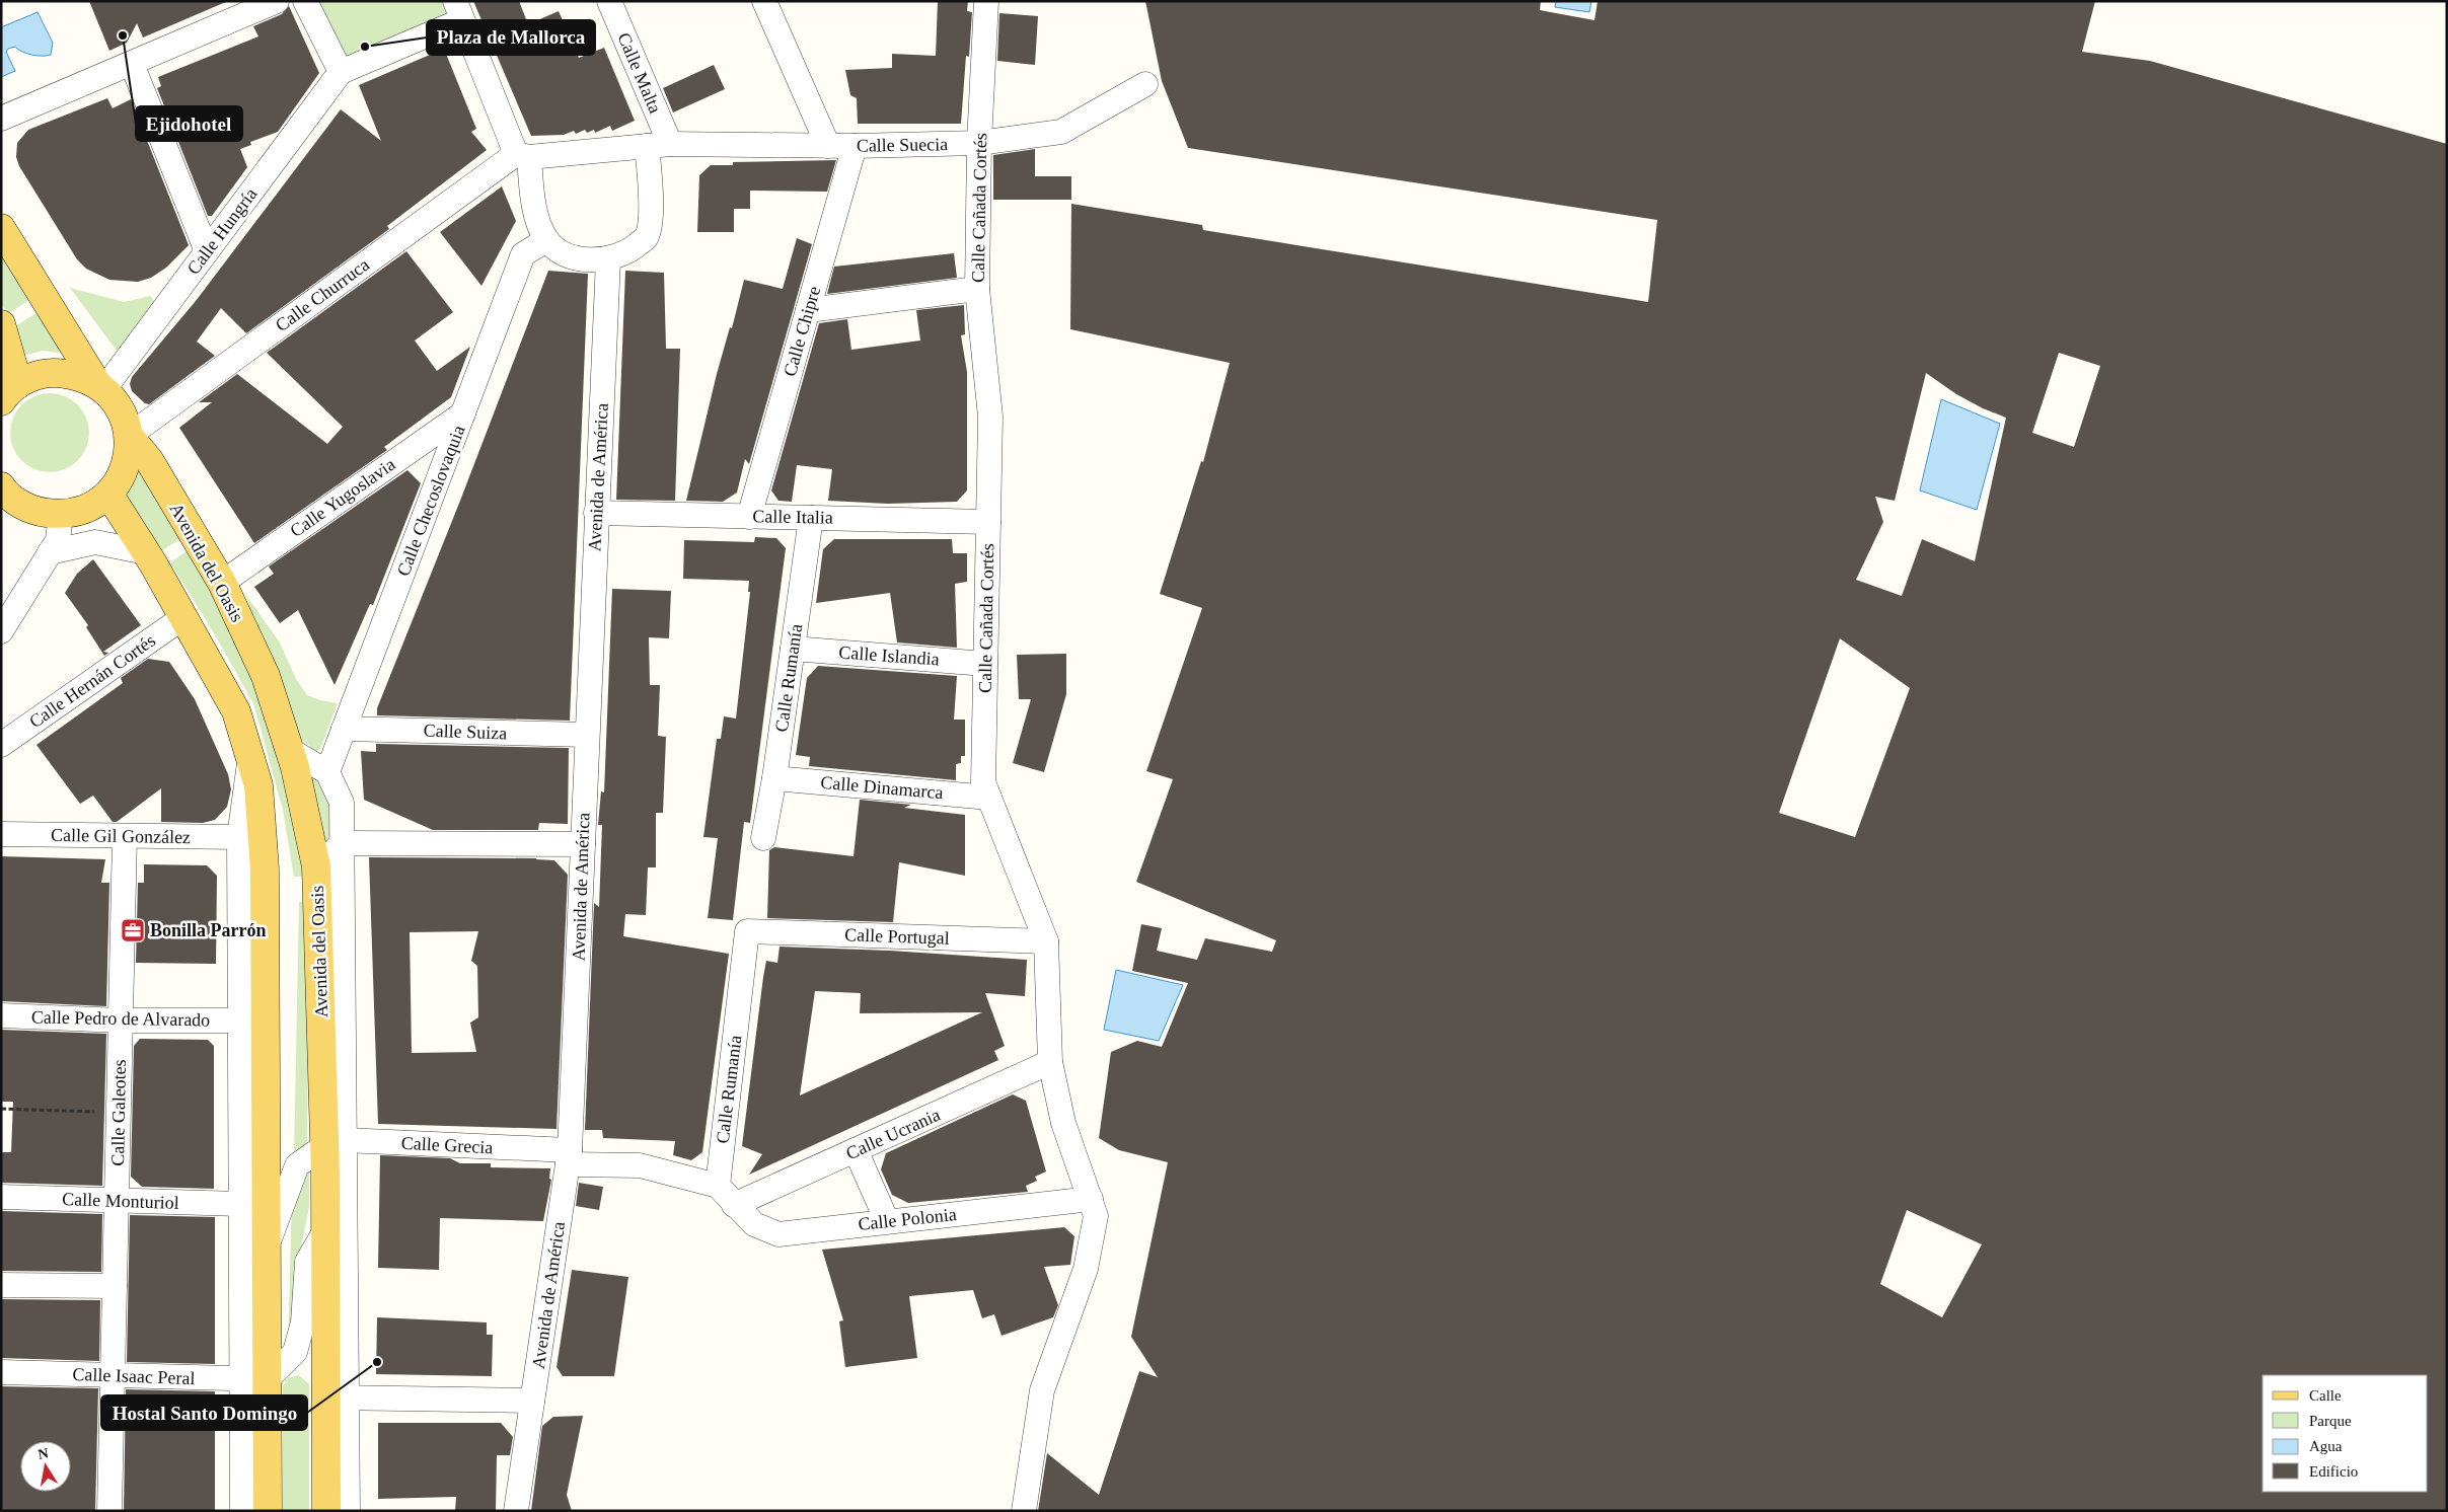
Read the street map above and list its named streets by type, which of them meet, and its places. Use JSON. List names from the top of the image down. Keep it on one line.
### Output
{"streets":{"main road":["Avenida del Oasis"],"street":["Calle Malta","Calle Suecia","Calle Cañada Cortés","Calle Hungría","Calle Churruca","Calle Chipre","Avenida de América","Calle Yugoslavia","Calle Checoslovaquia","Calle Italia","Calle Islandia","Calle Rumanía","Calle Hernán Cortés","Calle Suiza","Calle Dinamarca","Calle Gil González","Calle Portugal","Calle Pedro de Alvarado","Calle Galeotes","Calle Ucrania","Calle Grecia","Calle Monturiol","Calle Polonia","Calle Isaac Peral"]},"crossings":[["Calle Malta","Calle Suecia"],["Calle Suecia","Calle Cañada Cortés"],["Calle Suecia","Calle Churruca"],["Calle Suecia","Calle Chipre"],["Calle Cañada Cortés","Calle Italia"],["Calle Cañada Cortés","Calle Islandia"],["Calle Cañada Cortés","Calle Dinamarca"],["Calle Cañada Cortés","Calle Portugal"],["Calle Cañada Cortés","Calle Ucrania"],["Calle Cañada Cortés","Calle Polonia"],["Calle Churruca","Avenida del Oasis"],["Calle Chipre","Calle Italia"],["Avenida de América","Calle Italia"],["Avenida de América","Calle Suiza"],["Avenida de América","Calle Grecia"],["Calle Yugoslavia","Calle Checoslovaquia"],["Calle Yugoslavia","Avenida del Oasis"],["Calle Checoslovaquia","Avenida del Oasis"],["Calle Checoslovaquia","Calle Suiza"],["Calle Italia","Calle Rumanía"],["Avenida del Oasis","Calle Grecia"],["Calle Islandia","Calle Rumanía"],["Calle Rumanía","Calle Dinamarca"],["Calle Rumanía","Calle Portugal"],["Calle Rumanía","Calle Grecia"],["Calle Gil González","Calle Galeotes"],["Calle Pedro de Alvarado","Calle Galeotes"],["Calle Galeotes","Calle Monturiol"],["Calle Galeotes","Calle Isaac Peral"],["Calle Ucrania","Calle Polonia"]],"places":{"other":["Ejidohotel","Plaza de Mallorca","Hostal Santo Domingo"],"office":["Bonilla Parrón"]},"legend":["Calle","Parque","Agua","Edificio"],"north":"top"}
